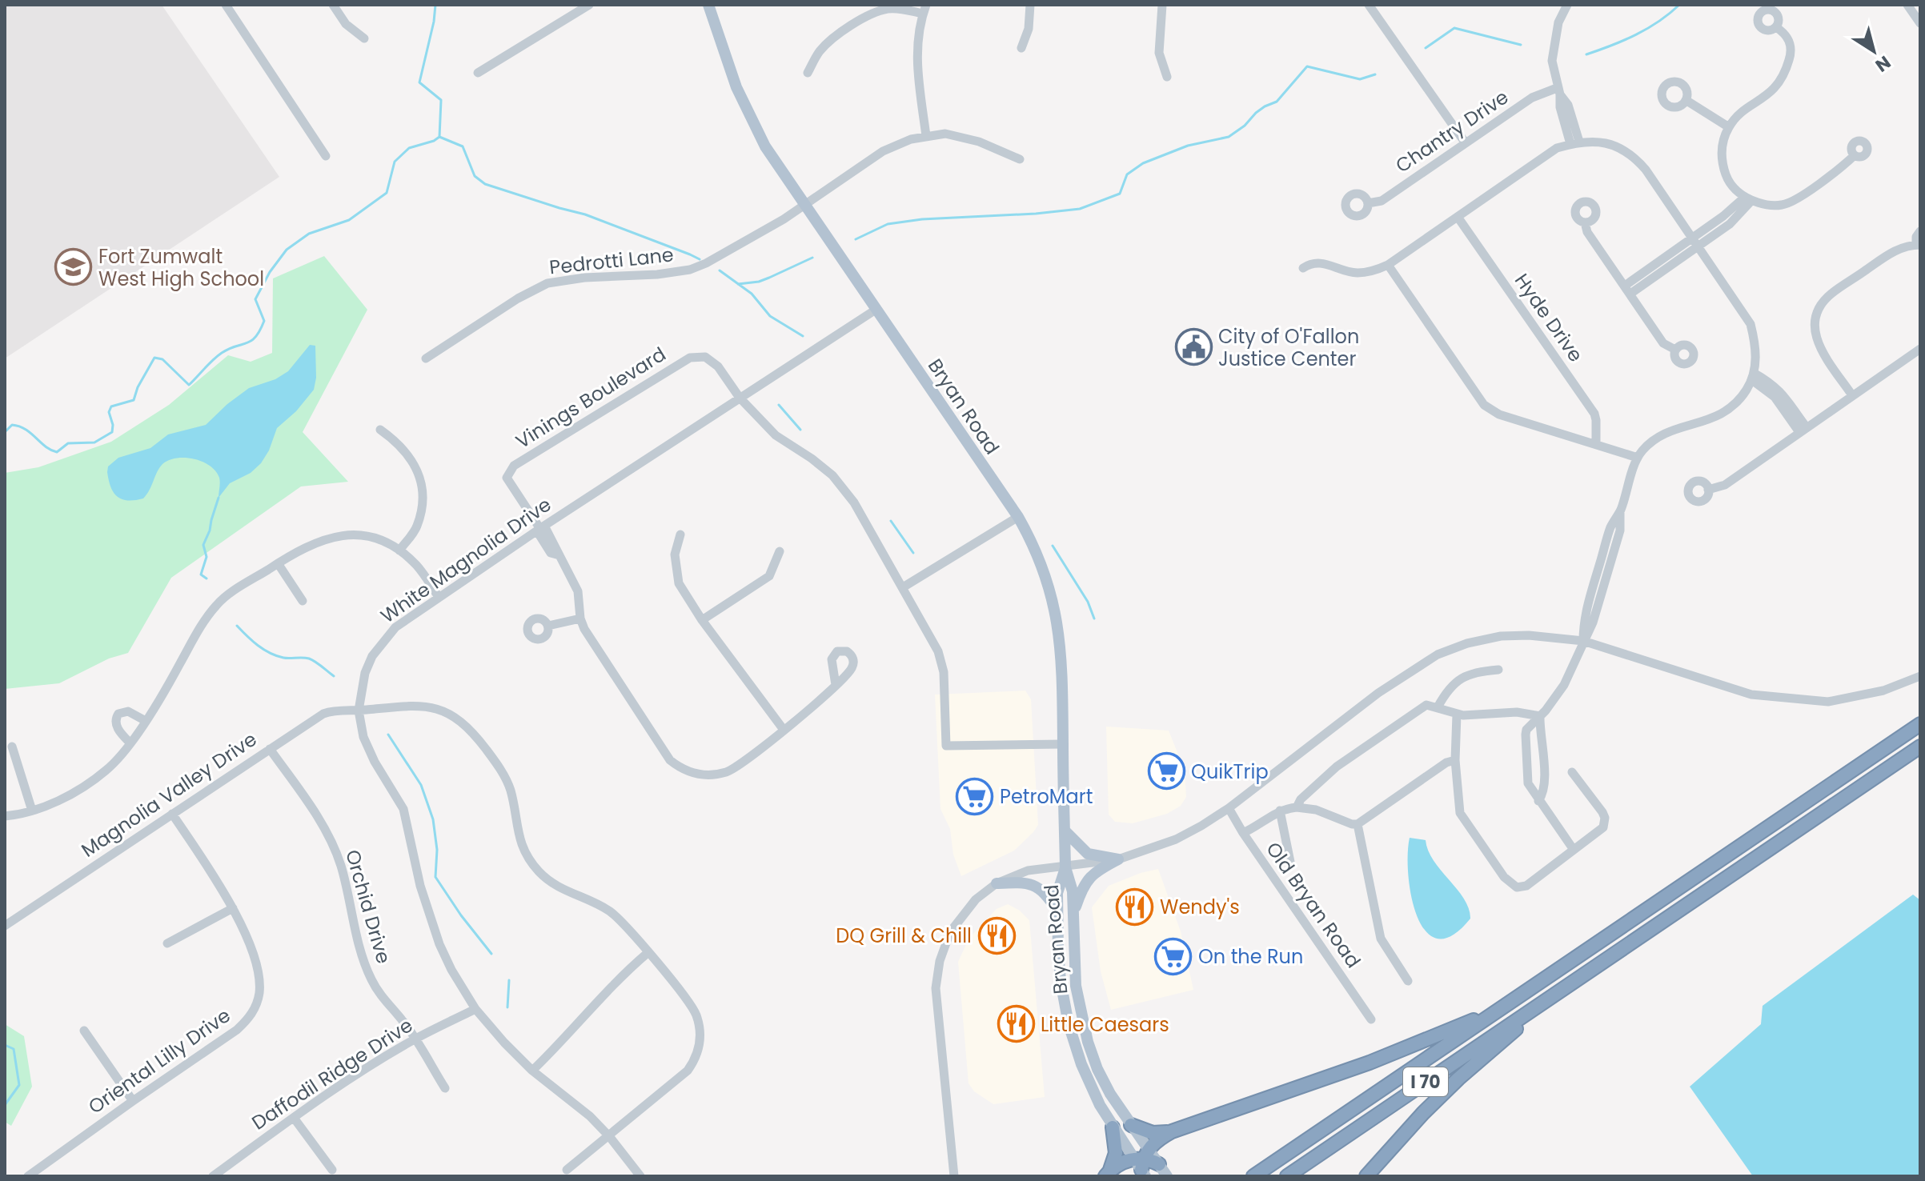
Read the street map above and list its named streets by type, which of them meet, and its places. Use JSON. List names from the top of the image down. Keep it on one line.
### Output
{"streets":{"highway":["I 70"],"main road":["Bryan Road"],"street":["Chantry Drive","Pedrotti Lane","Hyde Drive","Vinings Boulevard","White Magnolia Drive","Magnolia Valley Drive","Old Bryan Road","Orchid Drive","Oriental Lilly Drive","Daffodil Ridge Drive"]},"crossings":[["Pedrotti Lane","Bryan Road"],["Vinings Boulevard","White Magnolia Drive"],["Bryan Road","White Magnolia Drive"],["White Magnolia Drive","Magnolia Valley Drive"],["White Magnolia Drive","Daffodil Ridge Drive"],["Magnolia Valley Drive","Orchid Drive"],["Magnolia Valley Drive","Oriental Lilly Drive"],["Orchid Drive","Daffodil Ridge Drive"]],"places":{"school or university":["Fort Zumwalt West High School"],"public building":["City of O'Fallon Justice Center"],"supermarket":["QuikTrip","PetroMart","On the Run"],"restaurant":["Wendy's","DQ Grill & Chill","Little Caesars"]},"north":"bottom right"}
